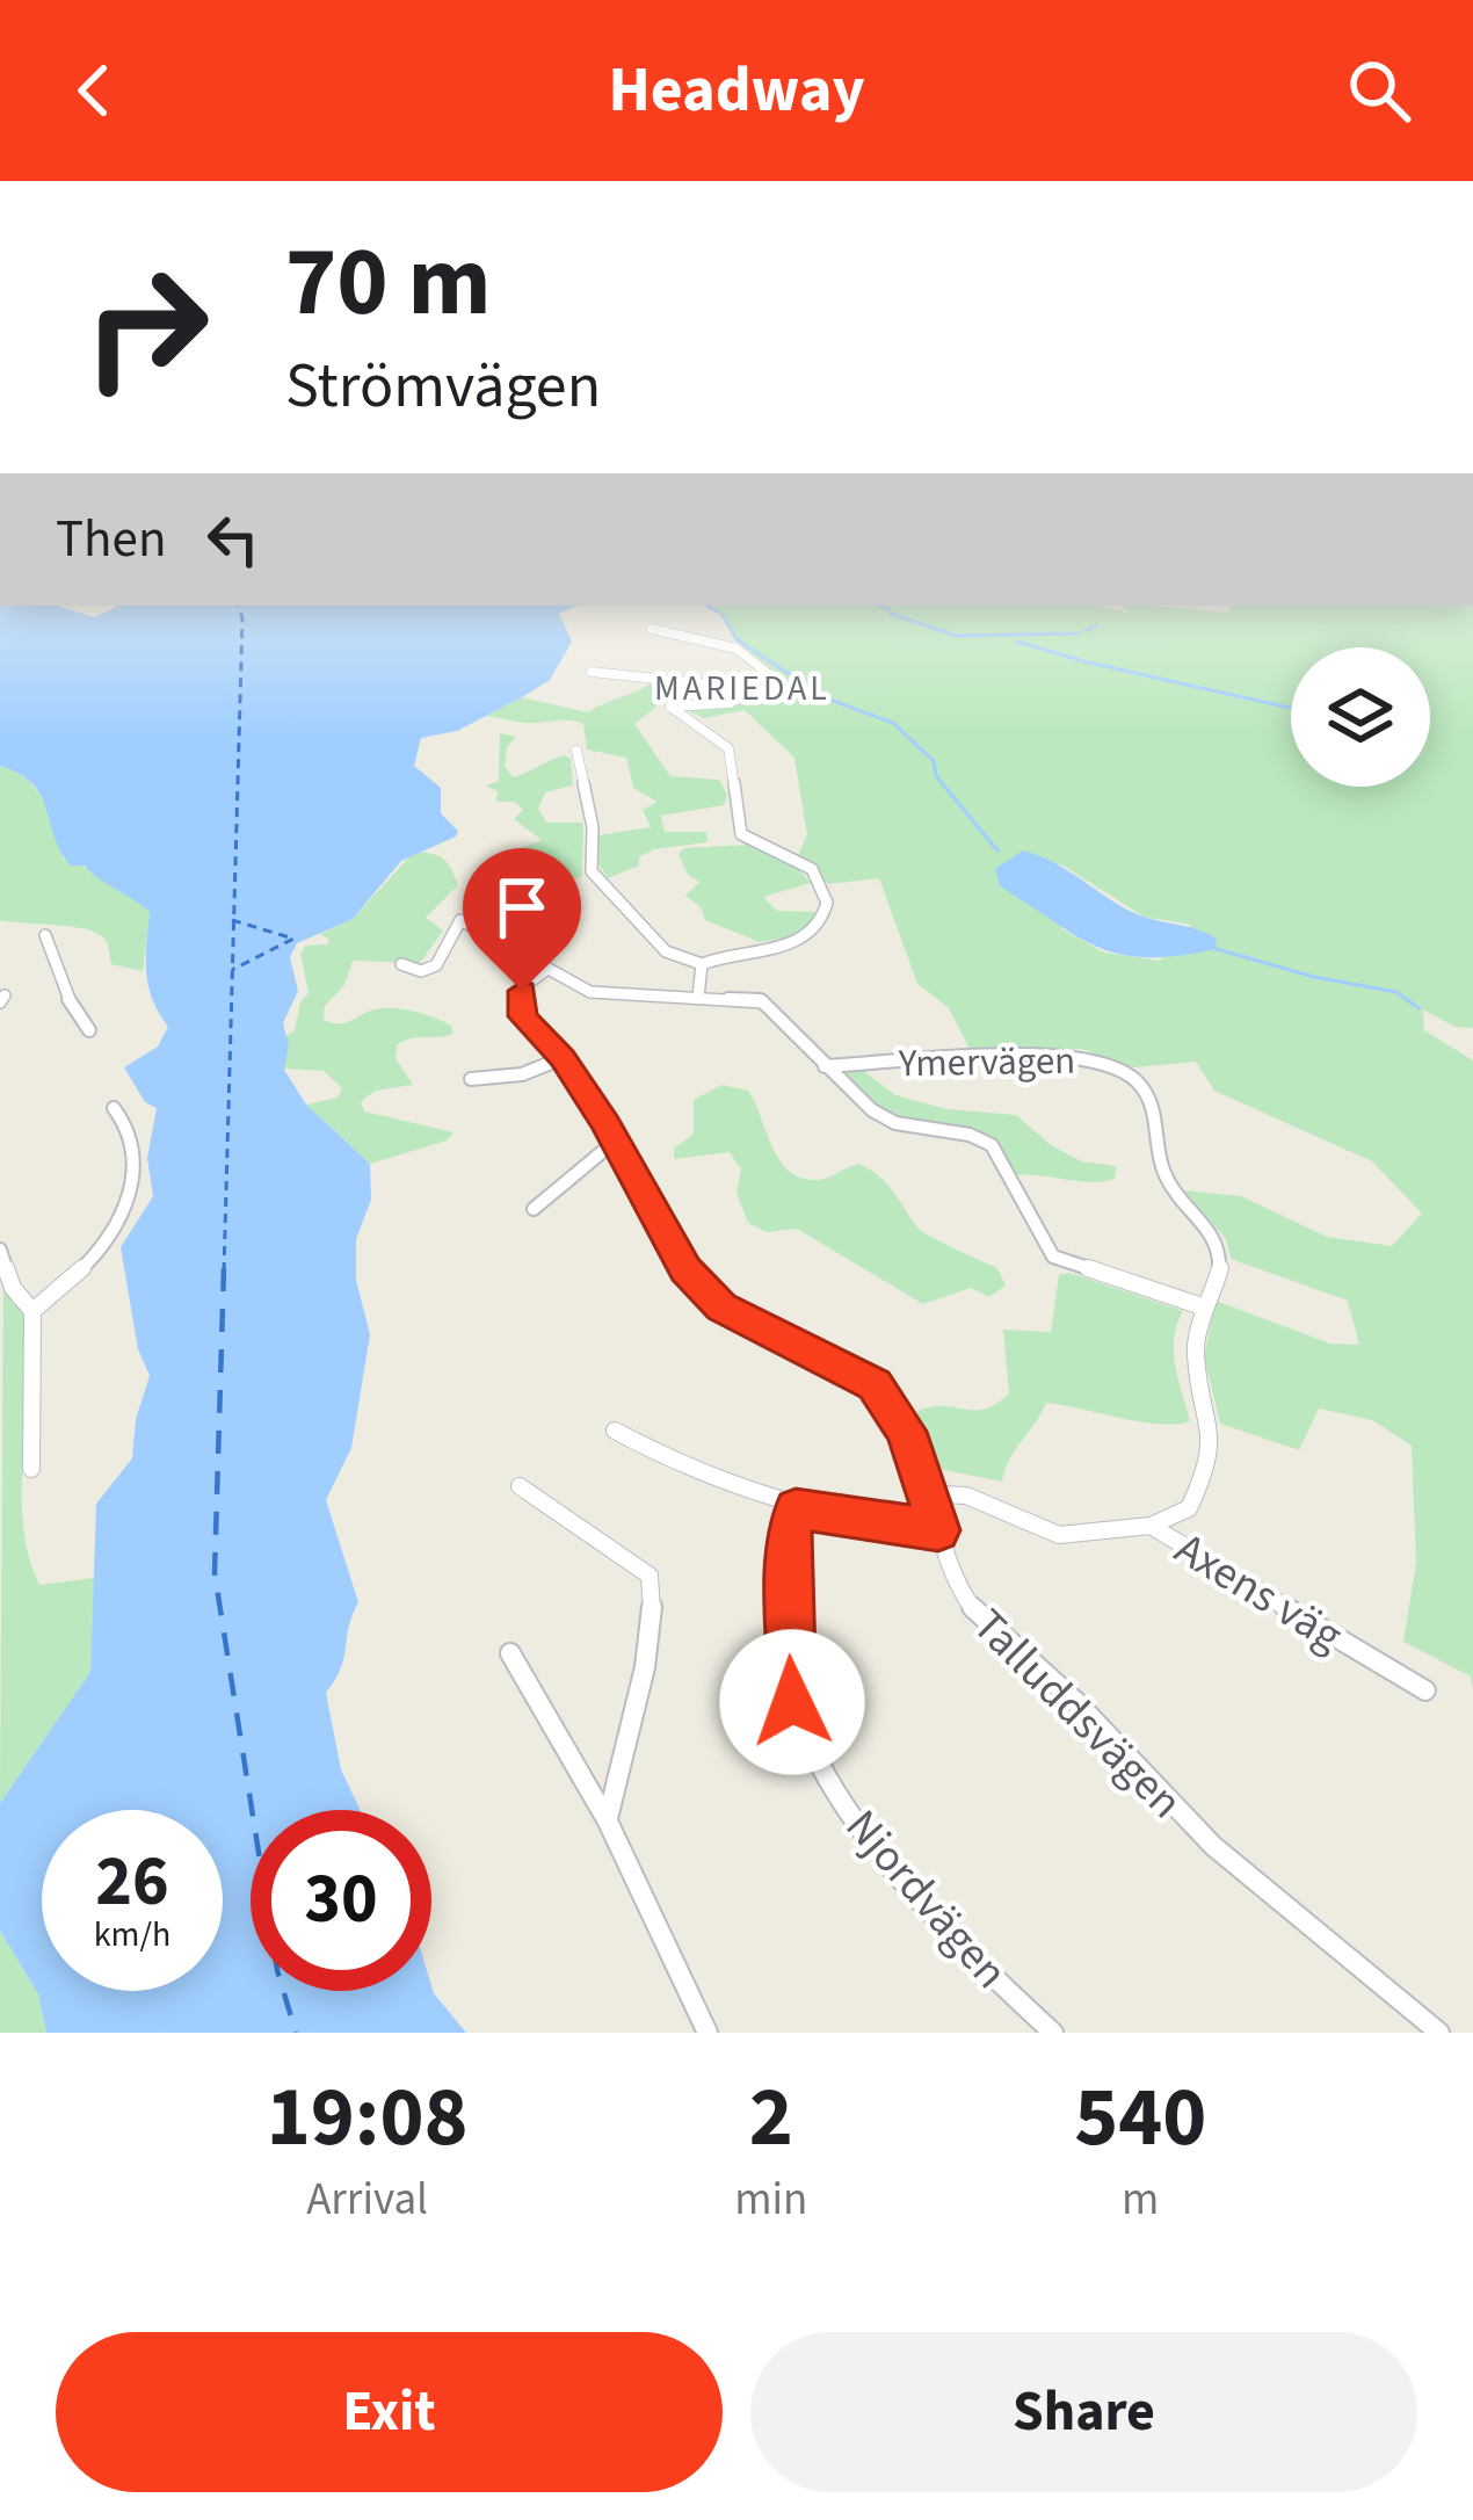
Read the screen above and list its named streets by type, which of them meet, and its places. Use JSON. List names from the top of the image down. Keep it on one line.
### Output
{"streets":{"street":["Ymervägen","Axens väg","Talluddsvägen","Njordvägen"]},"crossings":[["Ymervägen","Axens väg"],["Axens väg","Talluddsvägen"]],"districts":["MARIEDAL"],"page":{"header":"Headway","turn":["70 m","Strömvägen"],"then":"Then","speed":"26 km/h","limit":"30","eta":["19:08","Arrival","2","min","540","m"],"buttons":["Exit","Share"]}}
